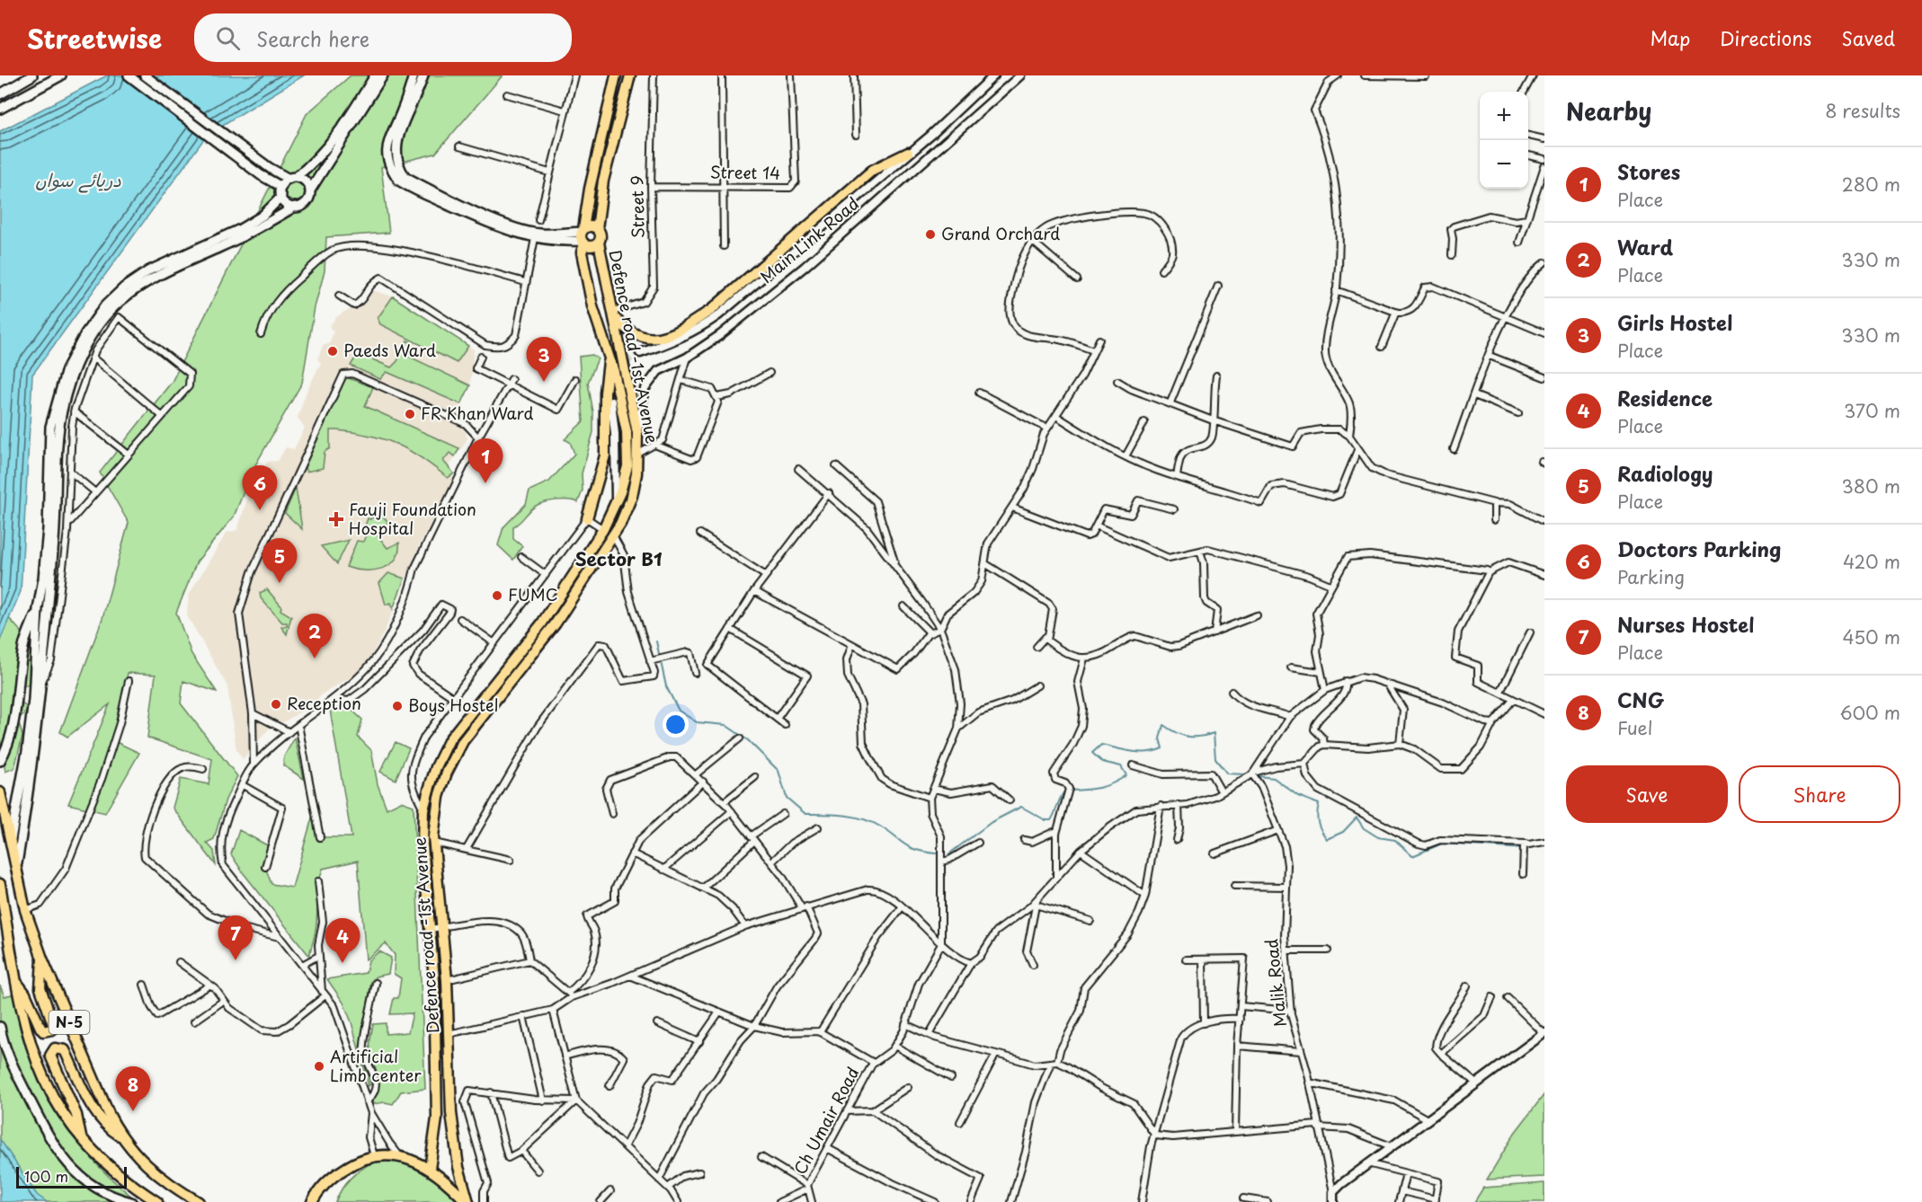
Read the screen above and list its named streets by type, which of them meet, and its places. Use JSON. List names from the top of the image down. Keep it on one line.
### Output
{"streets":{"main road":["Defence road -1st Avenue","N-5"],"street":["Street 14","Street 9","Main Link Road","Malik Road","Ch Umair Road"]},"crossings":[["Street 14","Street 9"],["Street 9","Defence road -1st Avenue"],["Main Link Road","Defence road -1st Avenue"]],"districts":["Sector B1"],"water":["دریائے سواں"],"places":{"other":["Grand Orchard","Paeds Ward","FR Khan Ward","FUMC","Reception","Boys Hostel","Artificial Limb center"],"health":["Fauji Foundation Hospital"]},"scale_bar":"100 m","page":{"header":"Streetwise","search":"Search here","nav":["Map","Directions","Saved"],"heading":["Nearby","8 results"],"map_buttons":["+","−"],"list":[{"mark":"1","name":"Stores","note":"Place","value":"280 m"},{"mark":"2","name":"Ward","note":"Place","value":"330 m"},{"mark":"3","name":"Girls Hostel","note":"Place","value":"330 m"},{"mark":"4","name":"Residence","note":"Place","value":"370 m"},{"mark":"5","name":"Radiology","note":"Place","value":"380 m"},{"mark":"6","name":"Doctors Parking","note":"Parking","value":"420 m"},{"mark":"7","name":"Nurses Hostel","note":"Place","value":"450 m"},{"mark":"8","name":"CNG","note":"Fuel","value":"600 m"}],"pins":["3","1","6","5","2","7","4","8"],"buttons":["Save","Share"],"scale":"100 m"}}
